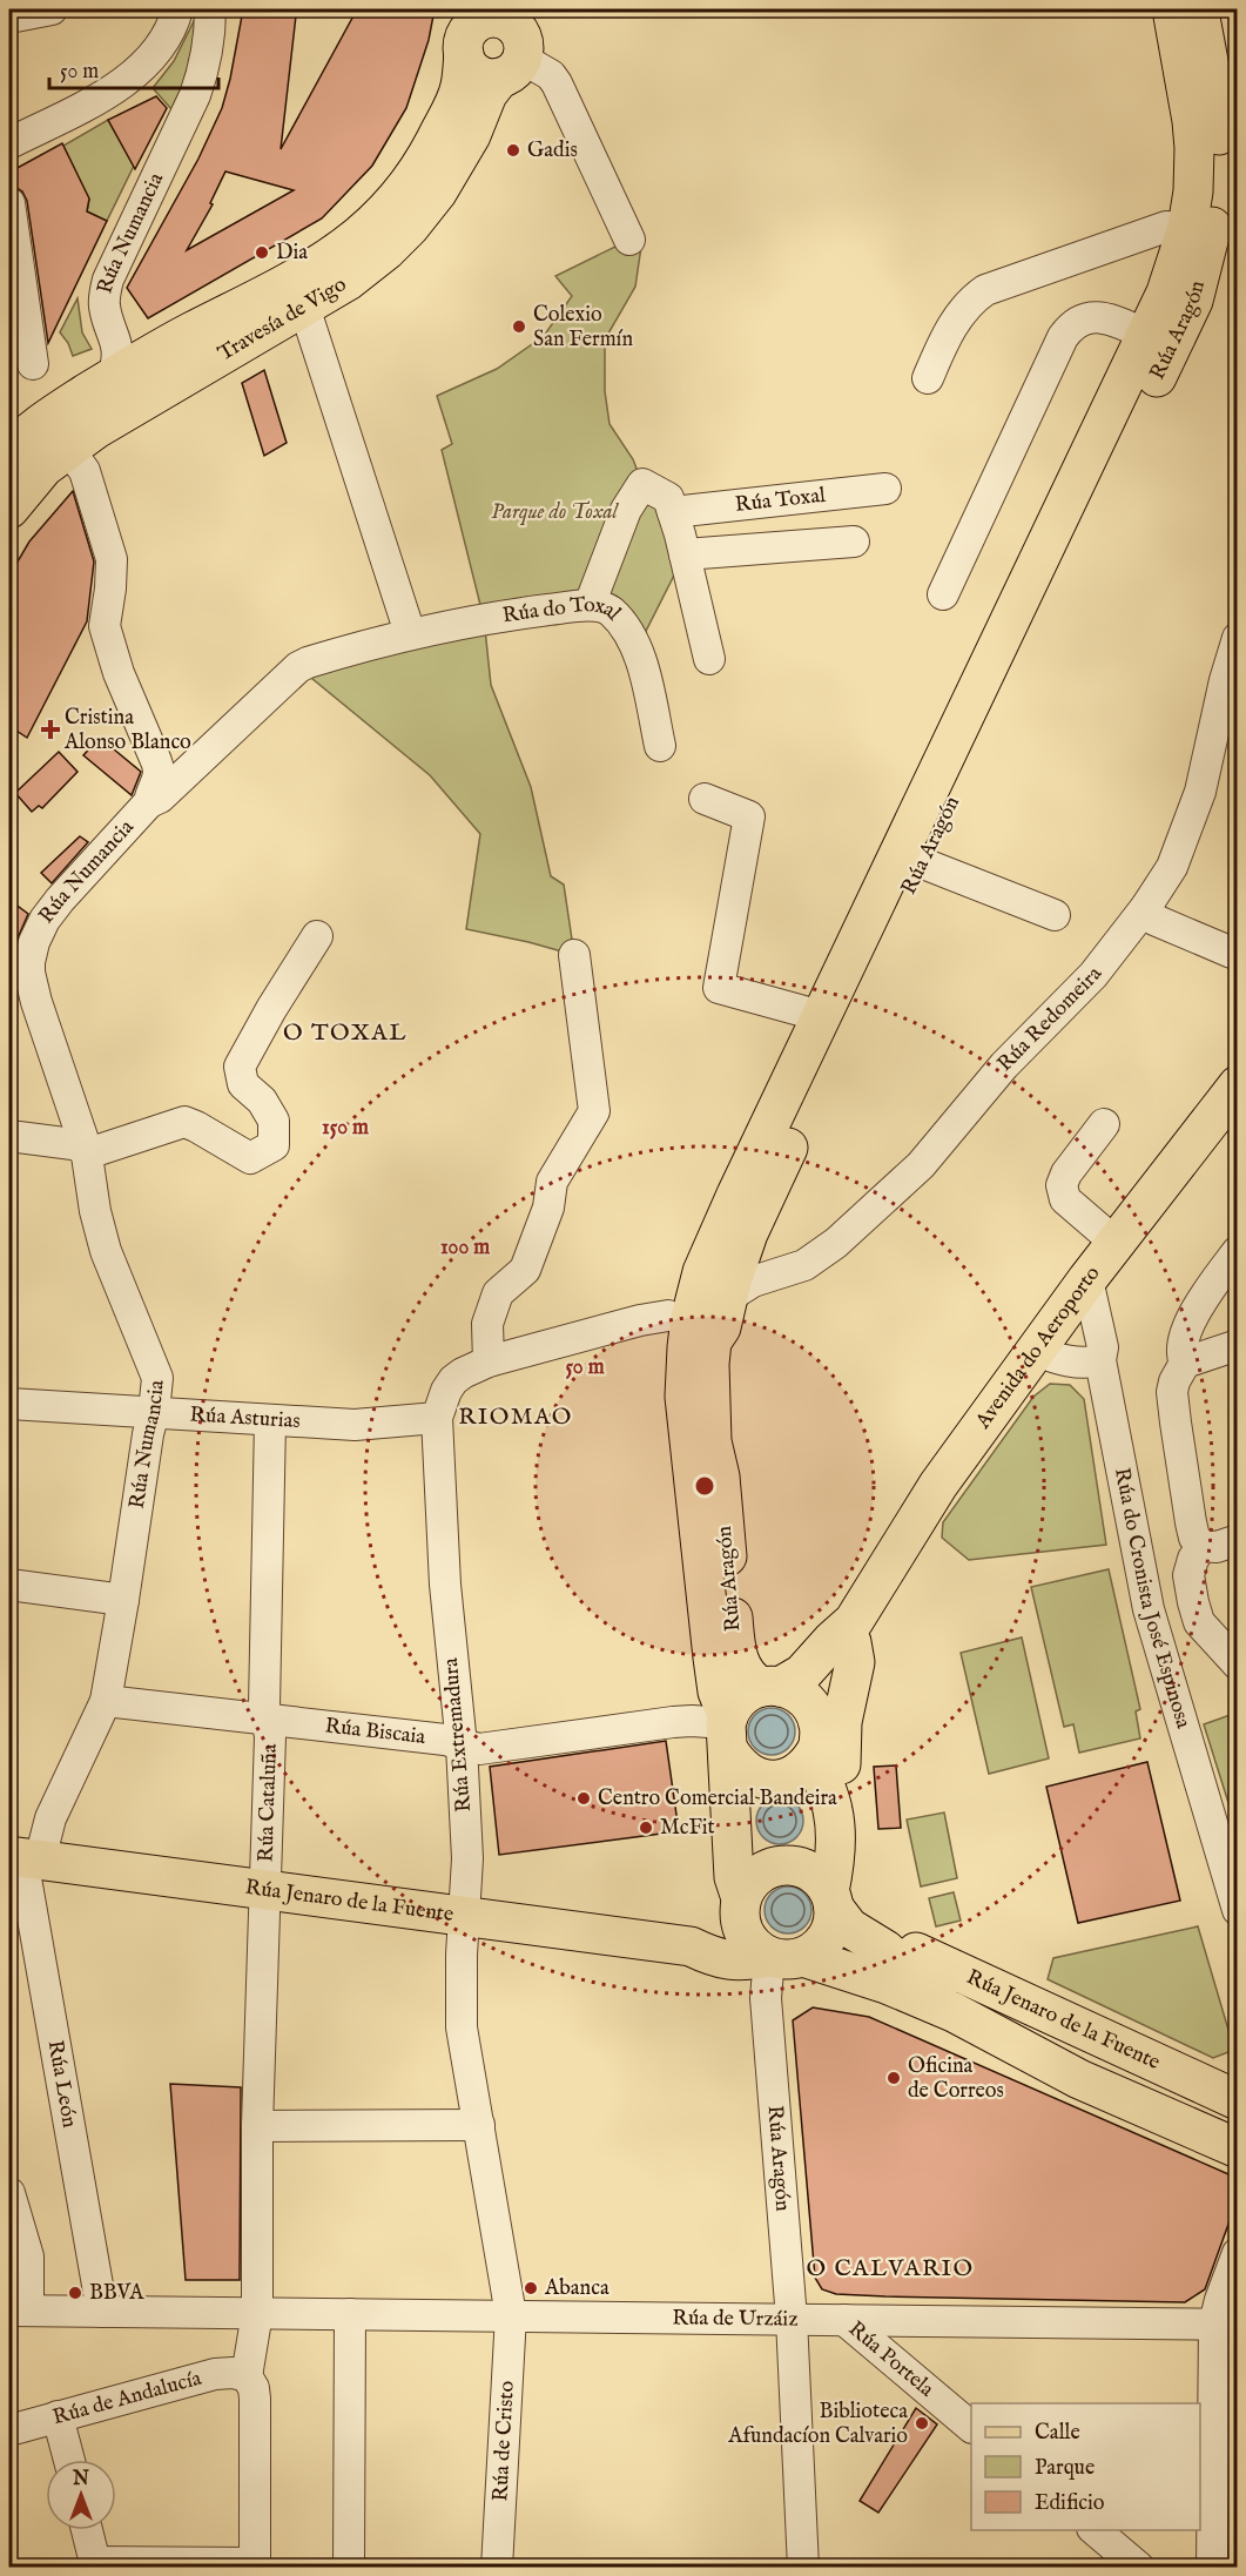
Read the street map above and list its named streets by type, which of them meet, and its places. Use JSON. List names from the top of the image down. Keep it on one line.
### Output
{"streets":{"main road":["Rúa Numancia","Travesía de Vigo","Rúa Aragón","Avenida do Aeroporto","Rúa Jenaro de la Fuente"],"street":["Rúa Toxal","Rúa do Toxal","Rúa Redomeira","Rúa Asturias","Rúa do Cronista José Espinosa","Rúa Biscaia","Rúa Extremadura","Rúa Cataluña","Rúa León","Rúa de Urzáiz","Rúa Portela","Rúa de Andalucía","Rúa de Cristo"]},"crossings":[["Rúa Numancia","Travesía de Vigo"],["Rúa Numancia","Rúa do Toxal"],["Rúa Numancia","Rúa Asturias"],["Rúa Numancia","Rúa Biscaia"],["Rúa Numancia","Rúa Jenaro de la Fuente"],["Rúa Numancia","Rúa León"],["Rúa Aragón","Rúa Redomeira"],["Rúa Aragón","Avenida do Aeroporto"],["Rúa Aragón","Rúa Biscaia"],["Rúa Aragón","Rúa Extremadura"],["Rúa Aragón","Rúa Jenaro de la Fuente"],["Rúa Aragón","Rúa de Urzáiz"],["Avenida do Aeroporto","Rúa do Cronista José Espinosa"],["Avenida do Aeroporto","Rúa Biscaia"],["Rúa Asturias","Rúa Extremadura"],["Rúa Asturias","Rúa Cataluña"],["Rúa Biscaia","Rúa Extremadura"],["Rúa Biscaia","Rúa Cataluña"],["Rúa Extremadura","Rúa Jenaro de la Fuente"],["Rúa Extremadura","Rúa de Urzáiz"],["Rúa Extremadura","Rúa de Cristo"],["Rúa Cataluña","Rúa Jenaro de la Fuente"],["Rúa Cataluña","Rúa de Urzáiz"],["Rúa Jenaro de la Fuente","Rúa León"],["Rúa León","Rúa de Urzáiz"],["Rúa de Urzáiz","Rúa Portela"],["Rúa de Urzáiz","Rúa de Cristo"]],"districts":["O TOXAL","RIOMAO","O CALVARIO"],"parks":["Parque do Toxal"],"places":{"other":["Gadis","Dia","Colexio San Fermín","Centro Comercial Bandeira","McFit","Oficina de Correos","Abanca","BBVA","Biblioteca Afundacíon Calvario"],"health":["Cristina Alonso Blanco"]},"legend":["Calle","Parque","Edificio"],"scale_bar":"50 m","north":"top","rings":["150 m","100 m","50 m"]}
